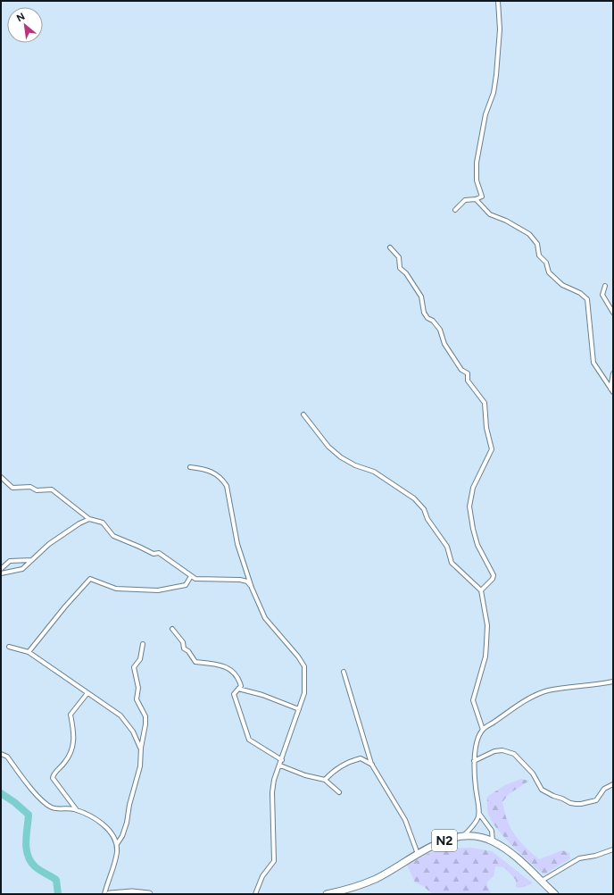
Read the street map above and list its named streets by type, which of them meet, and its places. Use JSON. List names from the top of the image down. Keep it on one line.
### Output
{"streets":{"highway":["N2"]},"north":"top left"}
